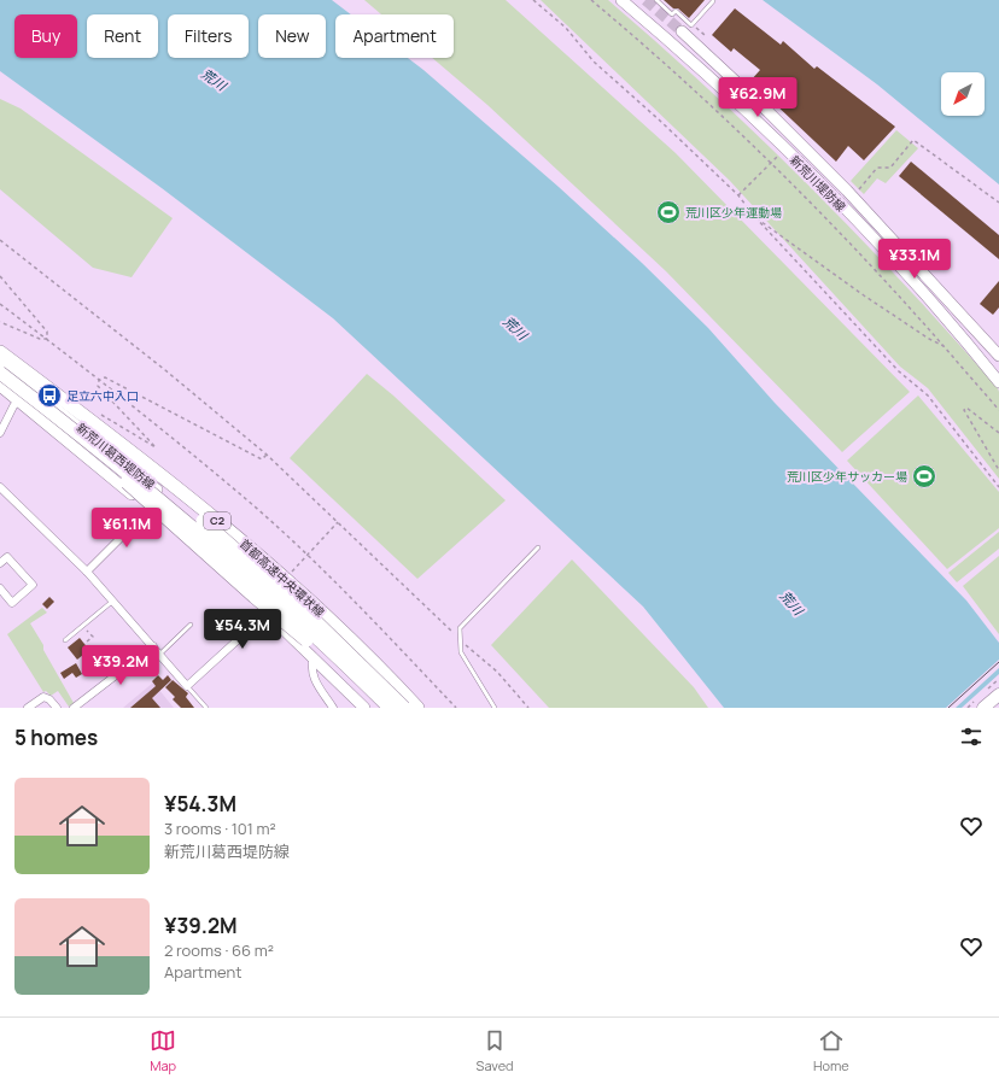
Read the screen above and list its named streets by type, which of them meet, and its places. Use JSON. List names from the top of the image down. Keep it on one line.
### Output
{"streets":{"highway":["C2","首都高速中央環状線"],"main road":["新荒川堤防線","新荒川葛西堤防線"]},"crossings":[["新荒川葛西堤防線","首都高速中央環状線"]],"water":["荒川"],"places":{"sports":["荒川区少年運動場","荒川区少年サッカー場"],"bus stop":["足立六中入口"]},"north":"bottom left","page":{"chip":["Buy","Rent","Filters","New","Apartment"],"price":["¥62.9M","¥33.1M","¥61.1M","¥54.3M","¥39.2M"],"heading":"5 homes","list":[{"name":"¥54.3M","note":"3 rooms · 101 m² · 新荒川葛西堤防線"},{"name":"¥39.2M","note":"2 rooms · 66 m² · Apartment"}],"tabs":["Map","Saved","Home"]}}
